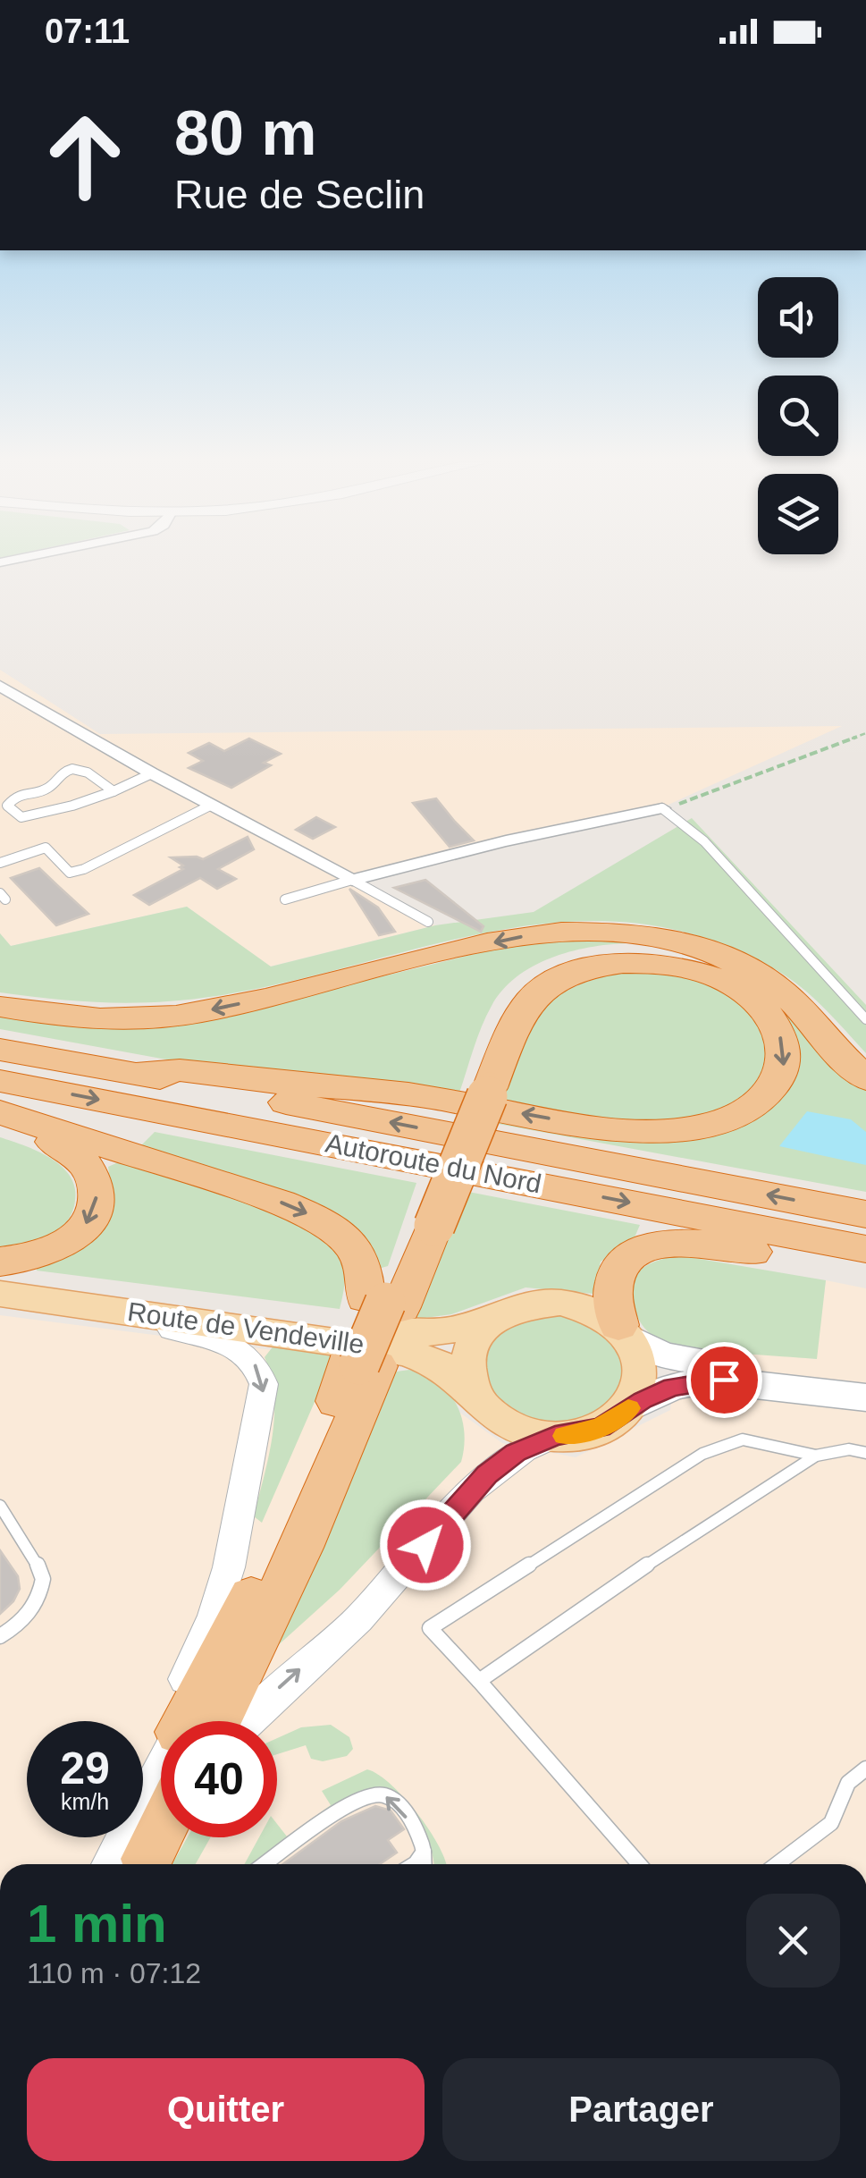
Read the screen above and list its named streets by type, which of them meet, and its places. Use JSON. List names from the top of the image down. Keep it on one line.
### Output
{"streets":{"highway":["Autoroute du Nord"],"main road":["Route de Vendeville"]},"page":{"status":"07:11","turn":["80 m","Rue de Seclin"],"speed":"29 km/h","limit":"40","heading":["1 min","110 m · 07:12"],"buttons":["Quitter","Partager"]}}
